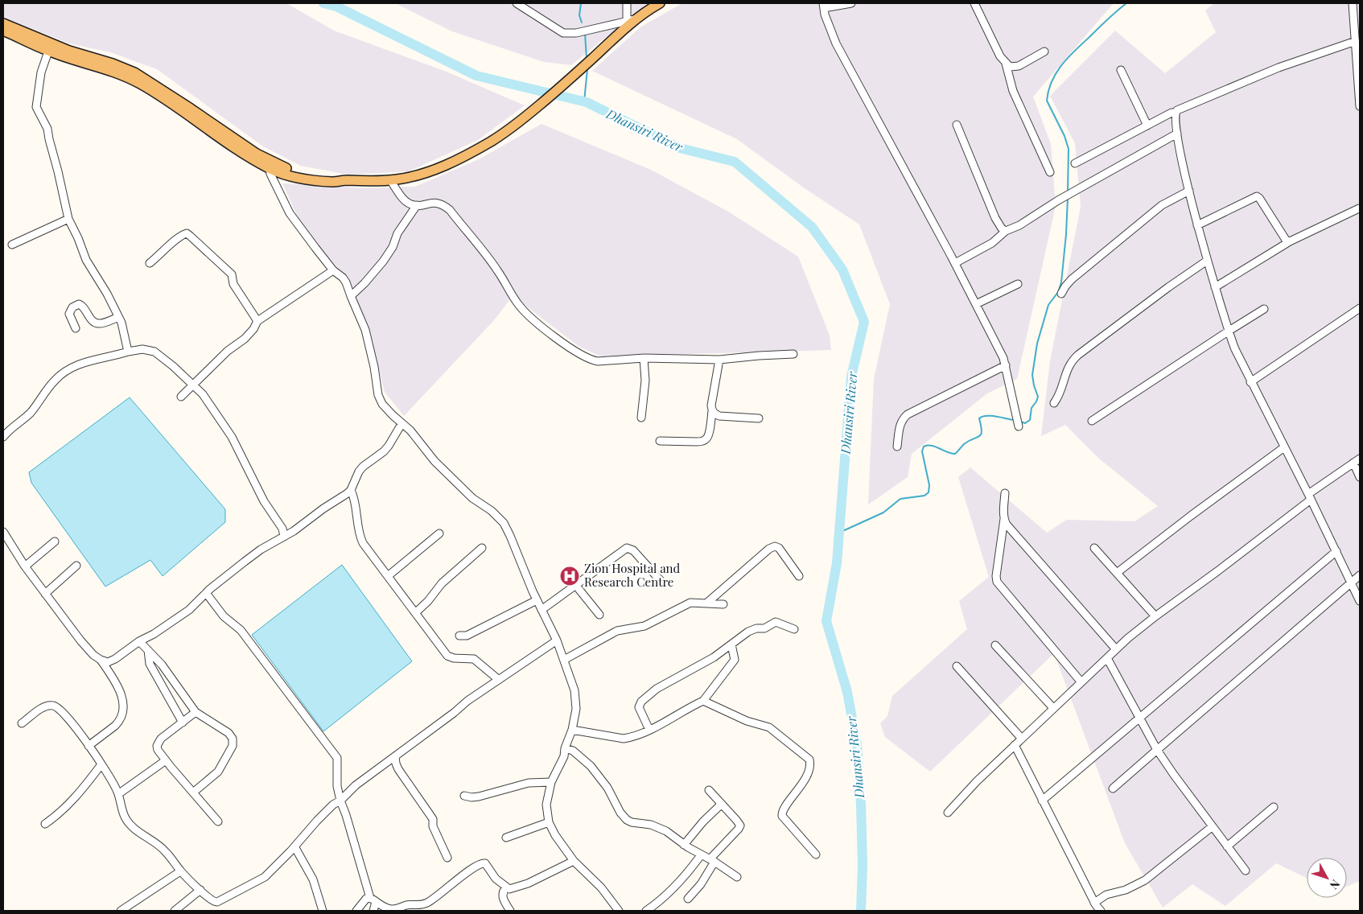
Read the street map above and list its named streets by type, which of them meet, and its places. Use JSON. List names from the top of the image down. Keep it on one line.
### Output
{"water":["Dhansiri River"],"places":{"hospital":["Zion Hospital and Research Centre"]},"north":"bottom right"}
